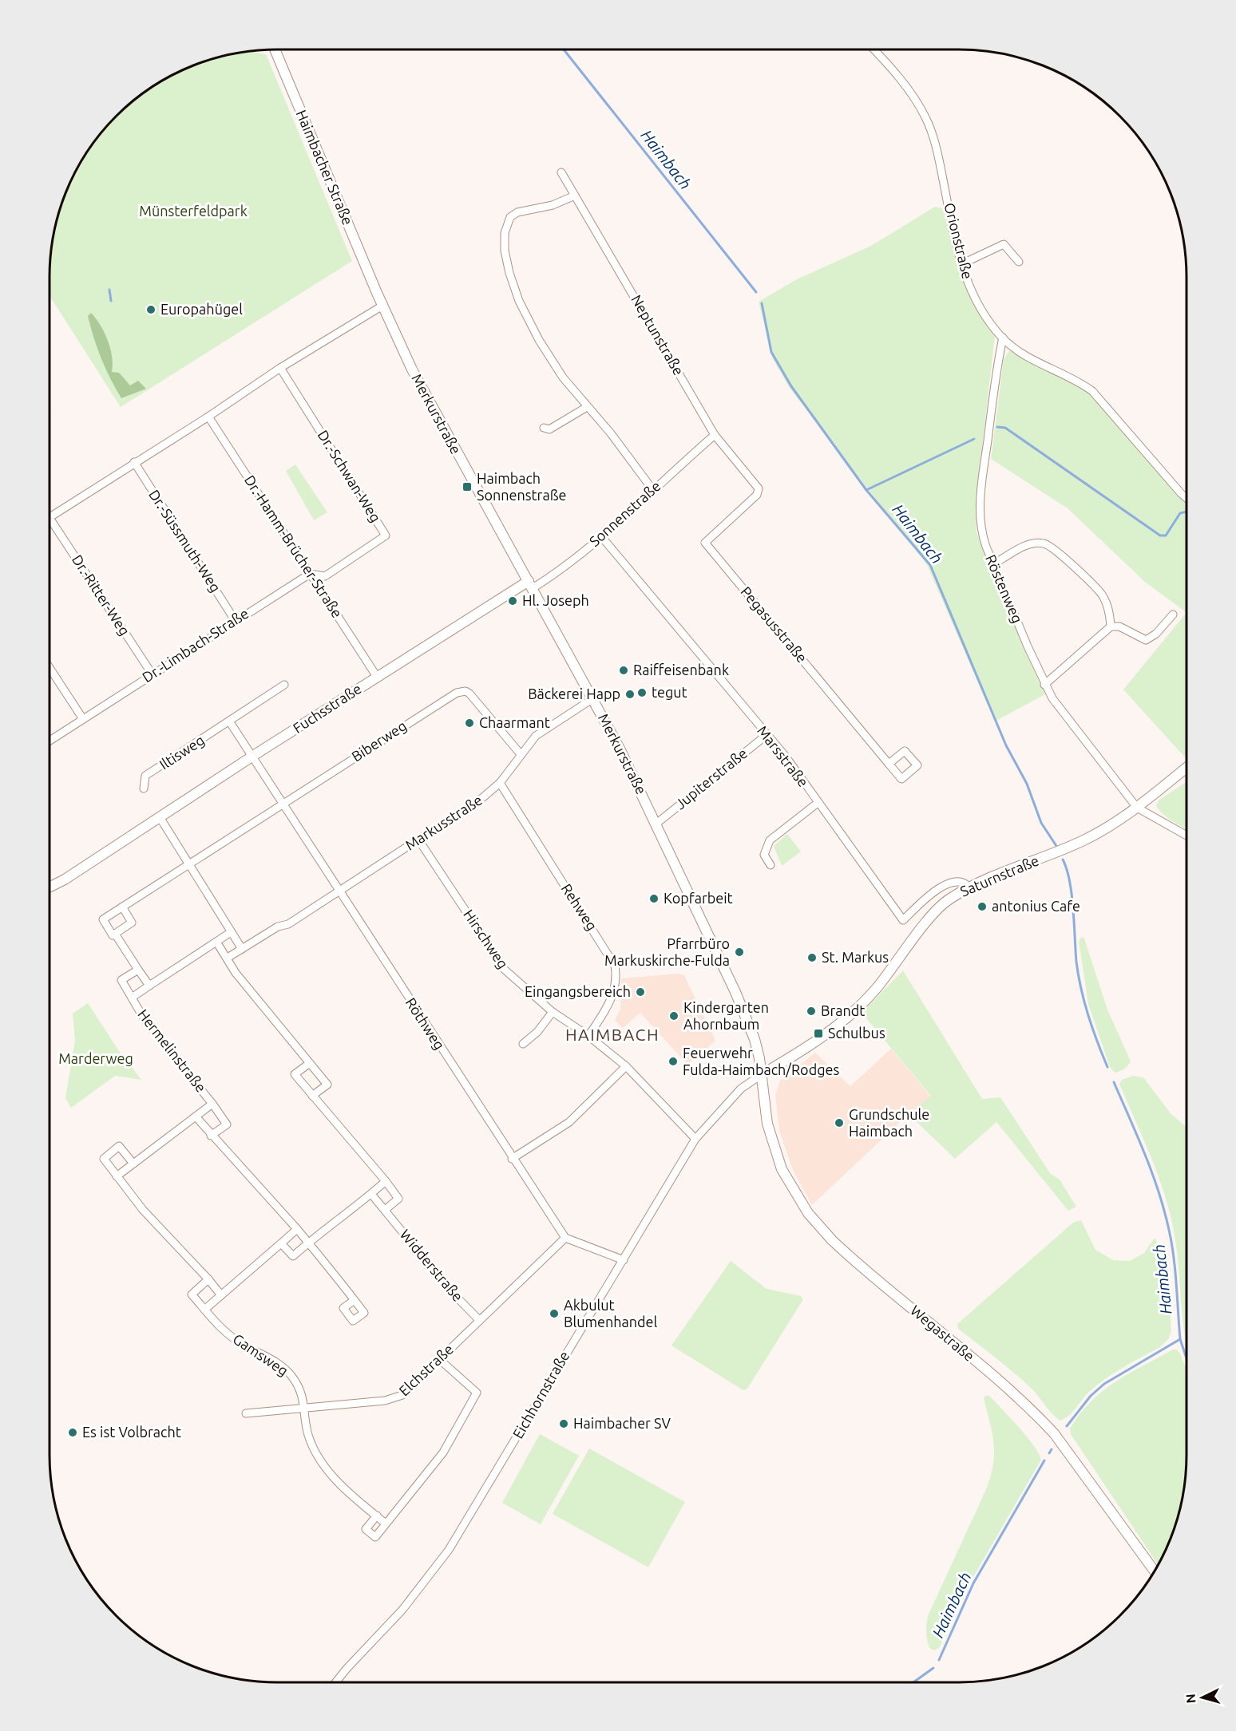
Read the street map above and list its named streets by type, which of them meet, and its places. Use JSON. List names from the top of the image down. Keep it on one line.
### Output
{"streets":{"main road":["Haimbacher Straße","Merkurstraße","Fuchsstraße","Saturnstraße","Wegastraße"],"street":["Orionstraße","Neptunstraße","Dr.-Schwan-Weg","Sonnenstraße","Dr.-Süssmuth-Weg","Dr.-Hamm-Brücher-Straße","Röstenweg","Dr.-Ritter-Weg","Pegasusstraße","Dr.-Limbach-Straße","Biberweg","Iltisweg","Marsstraße","Jupiterstraße","Markusstraße","Rehweg","Hirschweg","Röthweg","Hermelinstraße","Widderstraße","Gamsweg","Elchstraße","Eichhornstraße"]},"crossings":[["Haimbacher Straße","Merkurstraße"],["Orionstraße","Röstenweg"],["Neptunstraße","Sonnenstraße"],["Neptunstraße","Pegasusstraße"],["Merkurstraße","Sonnenstraße"],["Merkurstraße","Fuchsstraße"],["Merkurstraße","Jupiterstraße"],["Merkurstraße","Markusstraße"],["Merkurstraße","Saturnstraße"],["Merkurstraße","Wegastraße"],["Merkurstraße","Eichhornstraße"],["Dr.-Schwan-Weg","Dr.-Hamm-Brücher-Straße"],["Dr.-Schwan-Weg","Dr.-Limbach-Straße"],["Sonnenstraße","Fuchsstraße"],["Sonnenstraße","Marsstraße"],["Dr.-Süssmuth-Weg","Dr.-Limbach-Straße"],["Dr.-Hamm-Brücher-Straße","Dr.-Limbach-Straße"],["Dr.-Hamm-Brücher-Straße","Fuchsstraße"],["Röstenweg","Saturnstraße"],["Dr.-Ritter-Weg","Dr.-Limbach-Straße"],["Fuchsstraße","Röthweg"],["Biberweg","Markusstraße"],["Biberweg","Röthweg"],["Marsstraße","Jupiterstraße"],["Marsstraße","Saturnstraße"],["Markusstraße","Rehweg"],["Markusstraße","Hirschweg"],["Markusstraße","Röthweg"],["Saturnstraße","Wegastraße"],["Saturnstraße","Eichhornstraße"],["Rehweg","Hirschweg"],["Hirschweg","Eichhornstraße"],["Röthweg","Elchstraße"],["Widderstraße","Elchstraße"],["Wegastraße","Eichhornstraße"],["Gamsweg","Elchstraße"]],"districts":["HAIMBACH"],"water":["Haimbach"],"parks":["Münsterfeldpark","Marderweg"],"places":{"other":["Europahügel","Hl. Joseph","Raiffeisenbank","tegut","Bäckerei Happ","Chaarmant","Kopfarbeit","antonius Cafe","Pfarrbüro Markuskirche-Fulda","St. Markus","Eingangsbereich","Brandt","Kindergarten Ahornbaum","Feuerwehr Fulda-Haimbach/Rodges","Grundschule Haimbach","Akbulut Blumenhandel","Haimbacher SV","Es ist Volbracht"],"transit":["Haimbach Sonnenstraße","Schulbus"]},"north":"left"}
